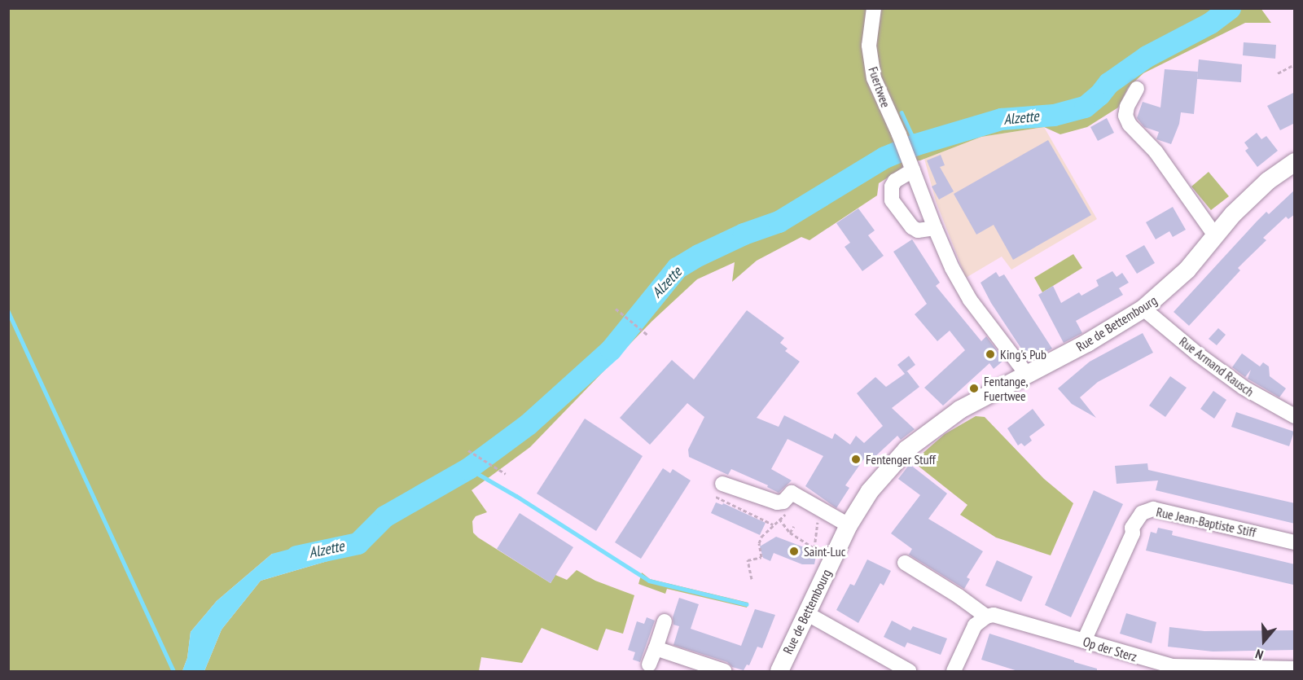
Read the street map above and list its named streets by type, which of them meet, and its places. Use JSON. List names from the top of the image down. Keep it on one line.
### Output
{"streets":{"main road":["Rue de Bettembourg"],"street":["Fuertwee","Rue Armand Rausch","Rue Jean-Baptiste Stiff","Op der Sterz"]},"crossings":[["Rue de Bettembourg","Rue Armand Rausch"],["Rue Jean-Baptiste Stiff","Op der Sterz"]],"water":["Alzette"],"places":["King's Pub","Fentange, Fuertwee","Fentenger Stuff","Saint-Luc"],"north":"bottom"}
